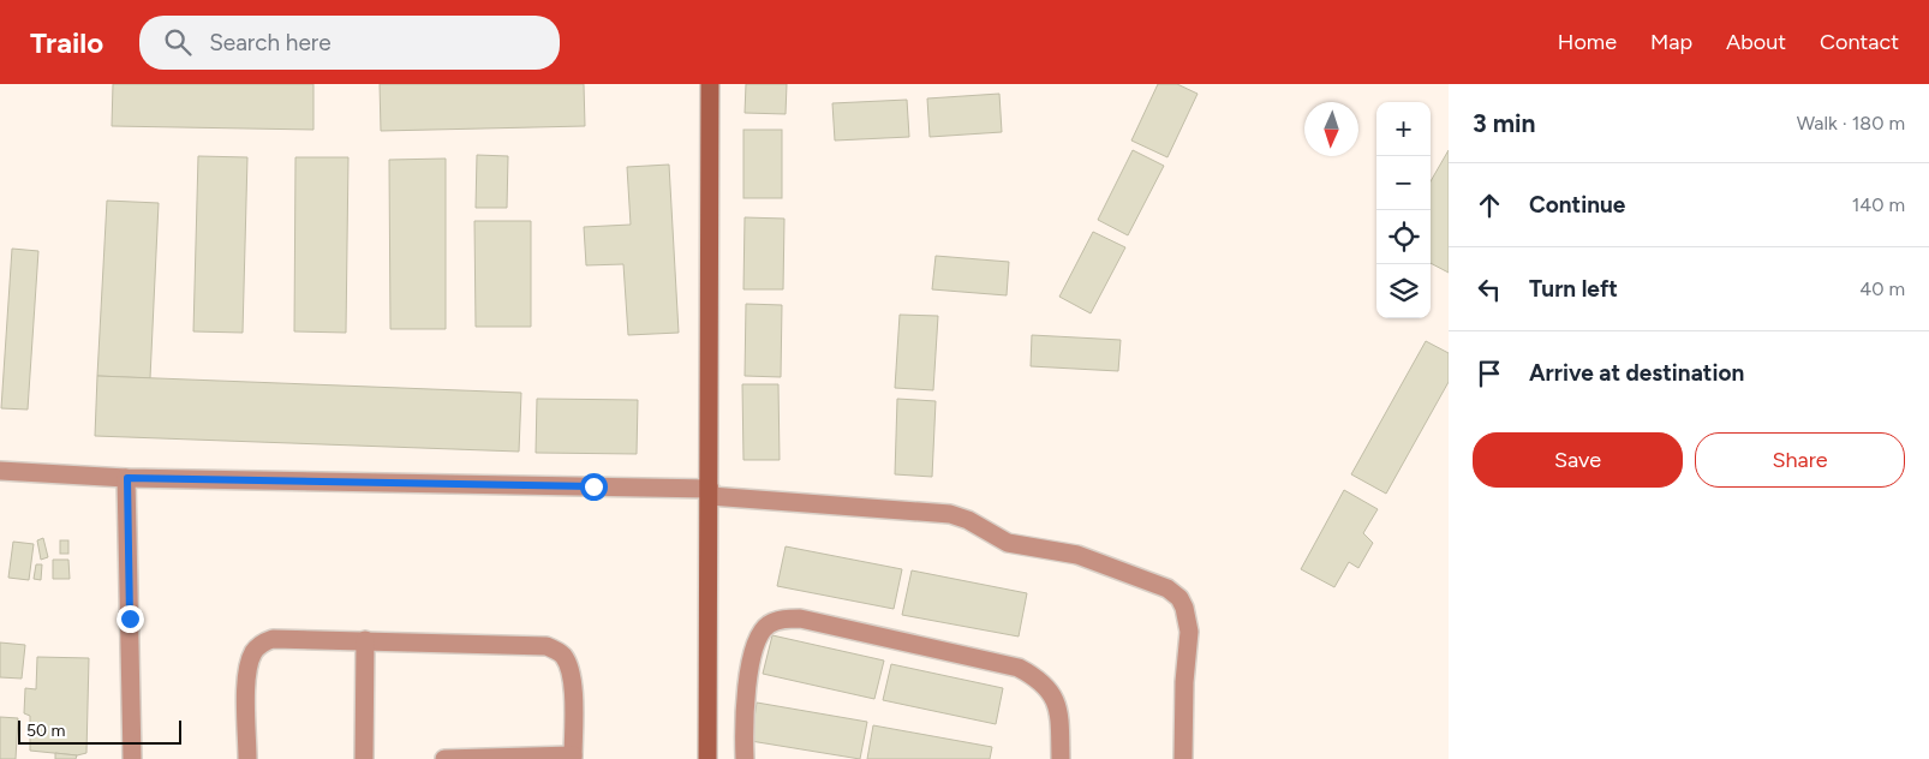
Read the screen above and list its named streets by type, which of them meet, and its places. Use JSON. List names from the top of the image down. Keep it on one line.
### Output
{"scale_bar":"50 m","north":"bottom","page":{"header":"Trailo","search":"Search here","nav":["Home","Map","About","Contact"],"heading":["3 min","Walk · 180 m"],"map_buttons":["+","−"],"list":[["Continue","140 m"],["Turn left","40 m"],"Arrive at destination"],"buttons":["Save","Share"],"scale":"50 m"}}
